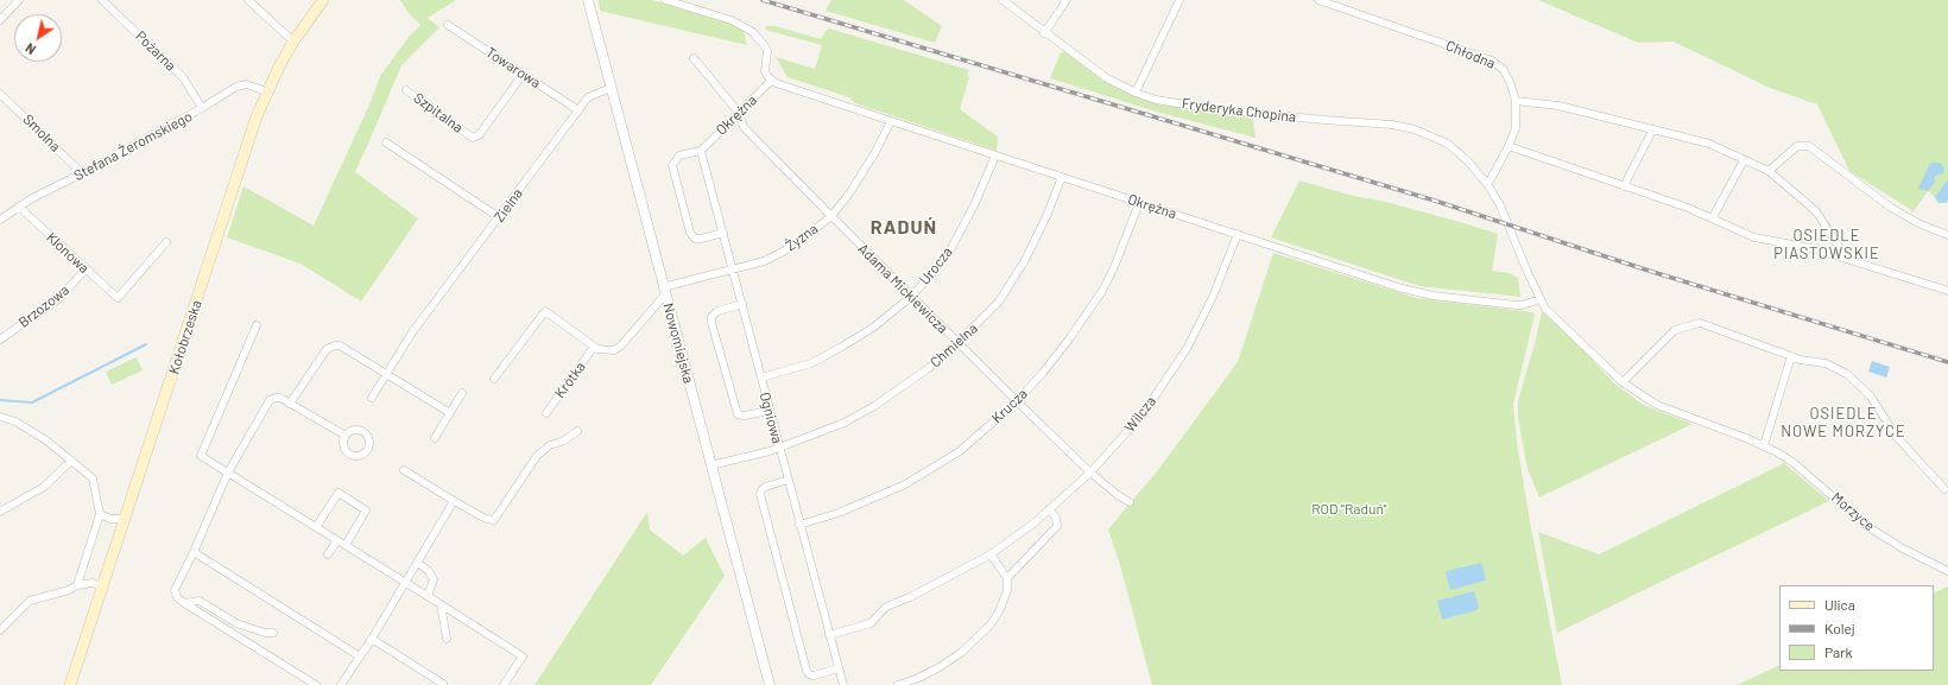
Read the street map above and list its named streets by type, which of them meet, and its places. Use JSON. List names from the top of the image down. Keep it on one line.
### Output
{"streets":{"main road":["Kołobrzeska"],"street":["Pożarna","Chłodna","Towarowa","Fryderyka Chopina","Szpitalna","Okrężna","Smolna","Stefana Żeromskiego","Zielna","Żyzna","Klonowa","Urocza","Adama Mickiewicza","Brzozowa","Nowomiejska","Chmielna","Krótka","Krucza","Wilcza","Ogniowa","Morzyce"]},"crossings":[["Pożarna","Stefana Żeromskiego"],["Chłodna","Fryderyka Chopina"],["Towarowa","Szpitalna"],["Towarowa","Zielna"],["Fryderyka Chopina","Okrężna"],["Fryderyka Chopina","Morzyce"],["Okrężna","Żyzna"],["Okrężna","Urocza"],["Okrężna","Adama Mickiewicza"],["Okrężna","Chmielna"],["Okrężna","Krucza"],["Okrężna","Wilcza"],["Okrężna","Ogniowa"],["Smolna","Stefana Żeromskiego"],["Stefana Żeromskiego","Klonowa"],["Stefana Żeromskiego","Kołobrzeska"],["Zielna","Nowomiejska"],["Żyzna","Adama Mickiewicza"],["Żyzna","Nowomiejska"],["Żyzna","Ogniowa"],["Klonowa","Brzozowa"],["Urocza","Adama Mickiewicza"],["Urocza","Ogniowa"],["Adama Mickiewicza","Chmielna"],["Adama Mickiewicza","Krucza"],["Adama Mickiewicza","Wilcza"],["Nowomiejska","Chmielna"],["Chmielna","Ogniowa"],["Krucza","Ogniowa"],["Wilcza","Ogniowa"]],"districts":["RADUŃ","OSIEDLE PIASTOWSKIE","OSIEDLE NOWE MORZYCE"],"parks":["ROD \"Raduń\""],"legend":["Ulica","Kolej","Park"],"north":"bottom left"}
